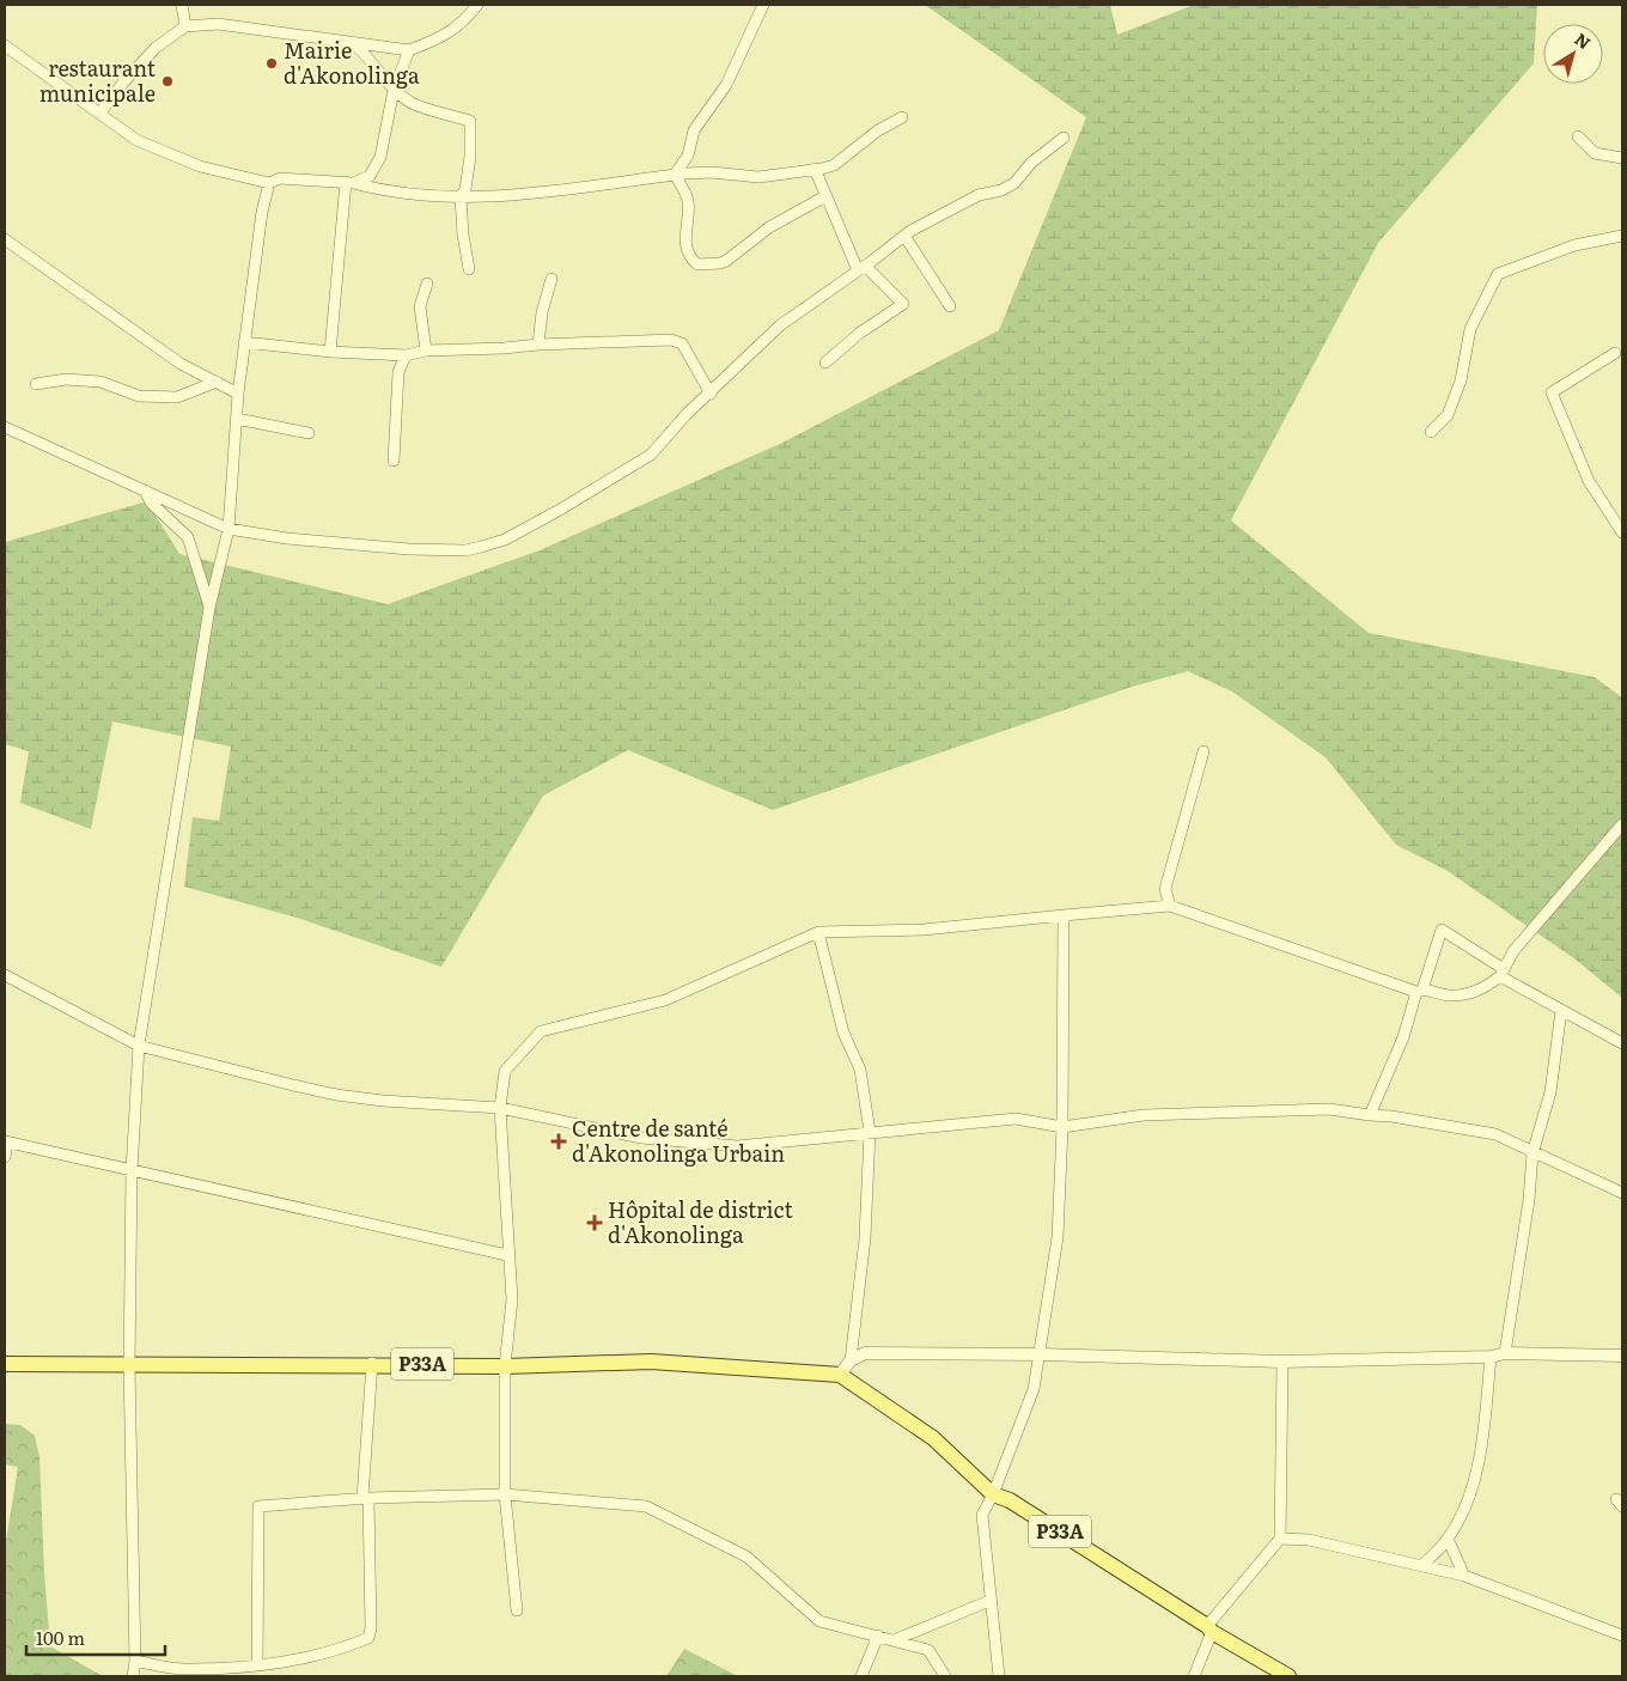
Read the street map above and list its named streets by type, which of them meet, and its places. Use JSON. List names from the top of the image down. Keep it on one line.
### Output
{"streets":{"main road":["P33A"]},"places":{"other":["Mairie d'Akonolinga","restaurant municipale"],"health":["Centre de santé d'Akonolinga Urbain","Hôpital de district d'Akonolinga"]},"scale_bar":"100 m","north":"top right"}
